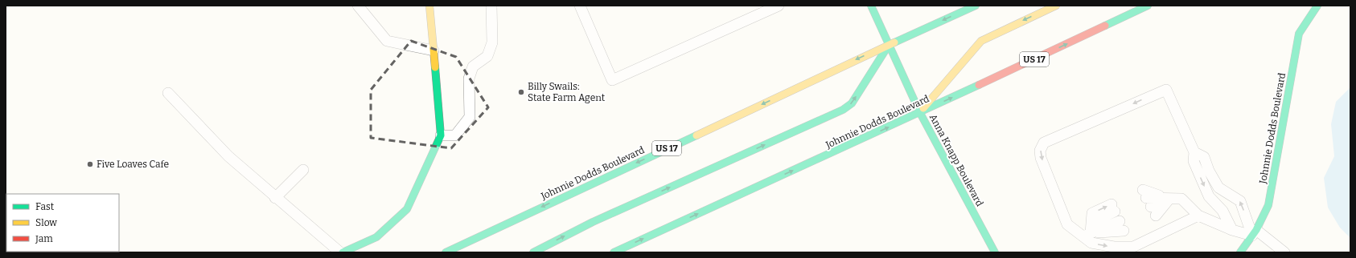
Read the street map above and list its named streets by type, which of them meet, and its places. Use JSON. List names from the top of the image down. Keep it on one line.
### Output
{"streets":{"main road":["US 17","Johnnie Dodds Boulevard","Anna Knapp Boulevard"]},"crossings":[["Johnnie Dodds Boulevard","Anna Knapp Boulevard"]],"places":["Billy Swails: State Farm Agent","Five Loaves Cafe"],"legend":["Fast","Slow","Jam"]}
